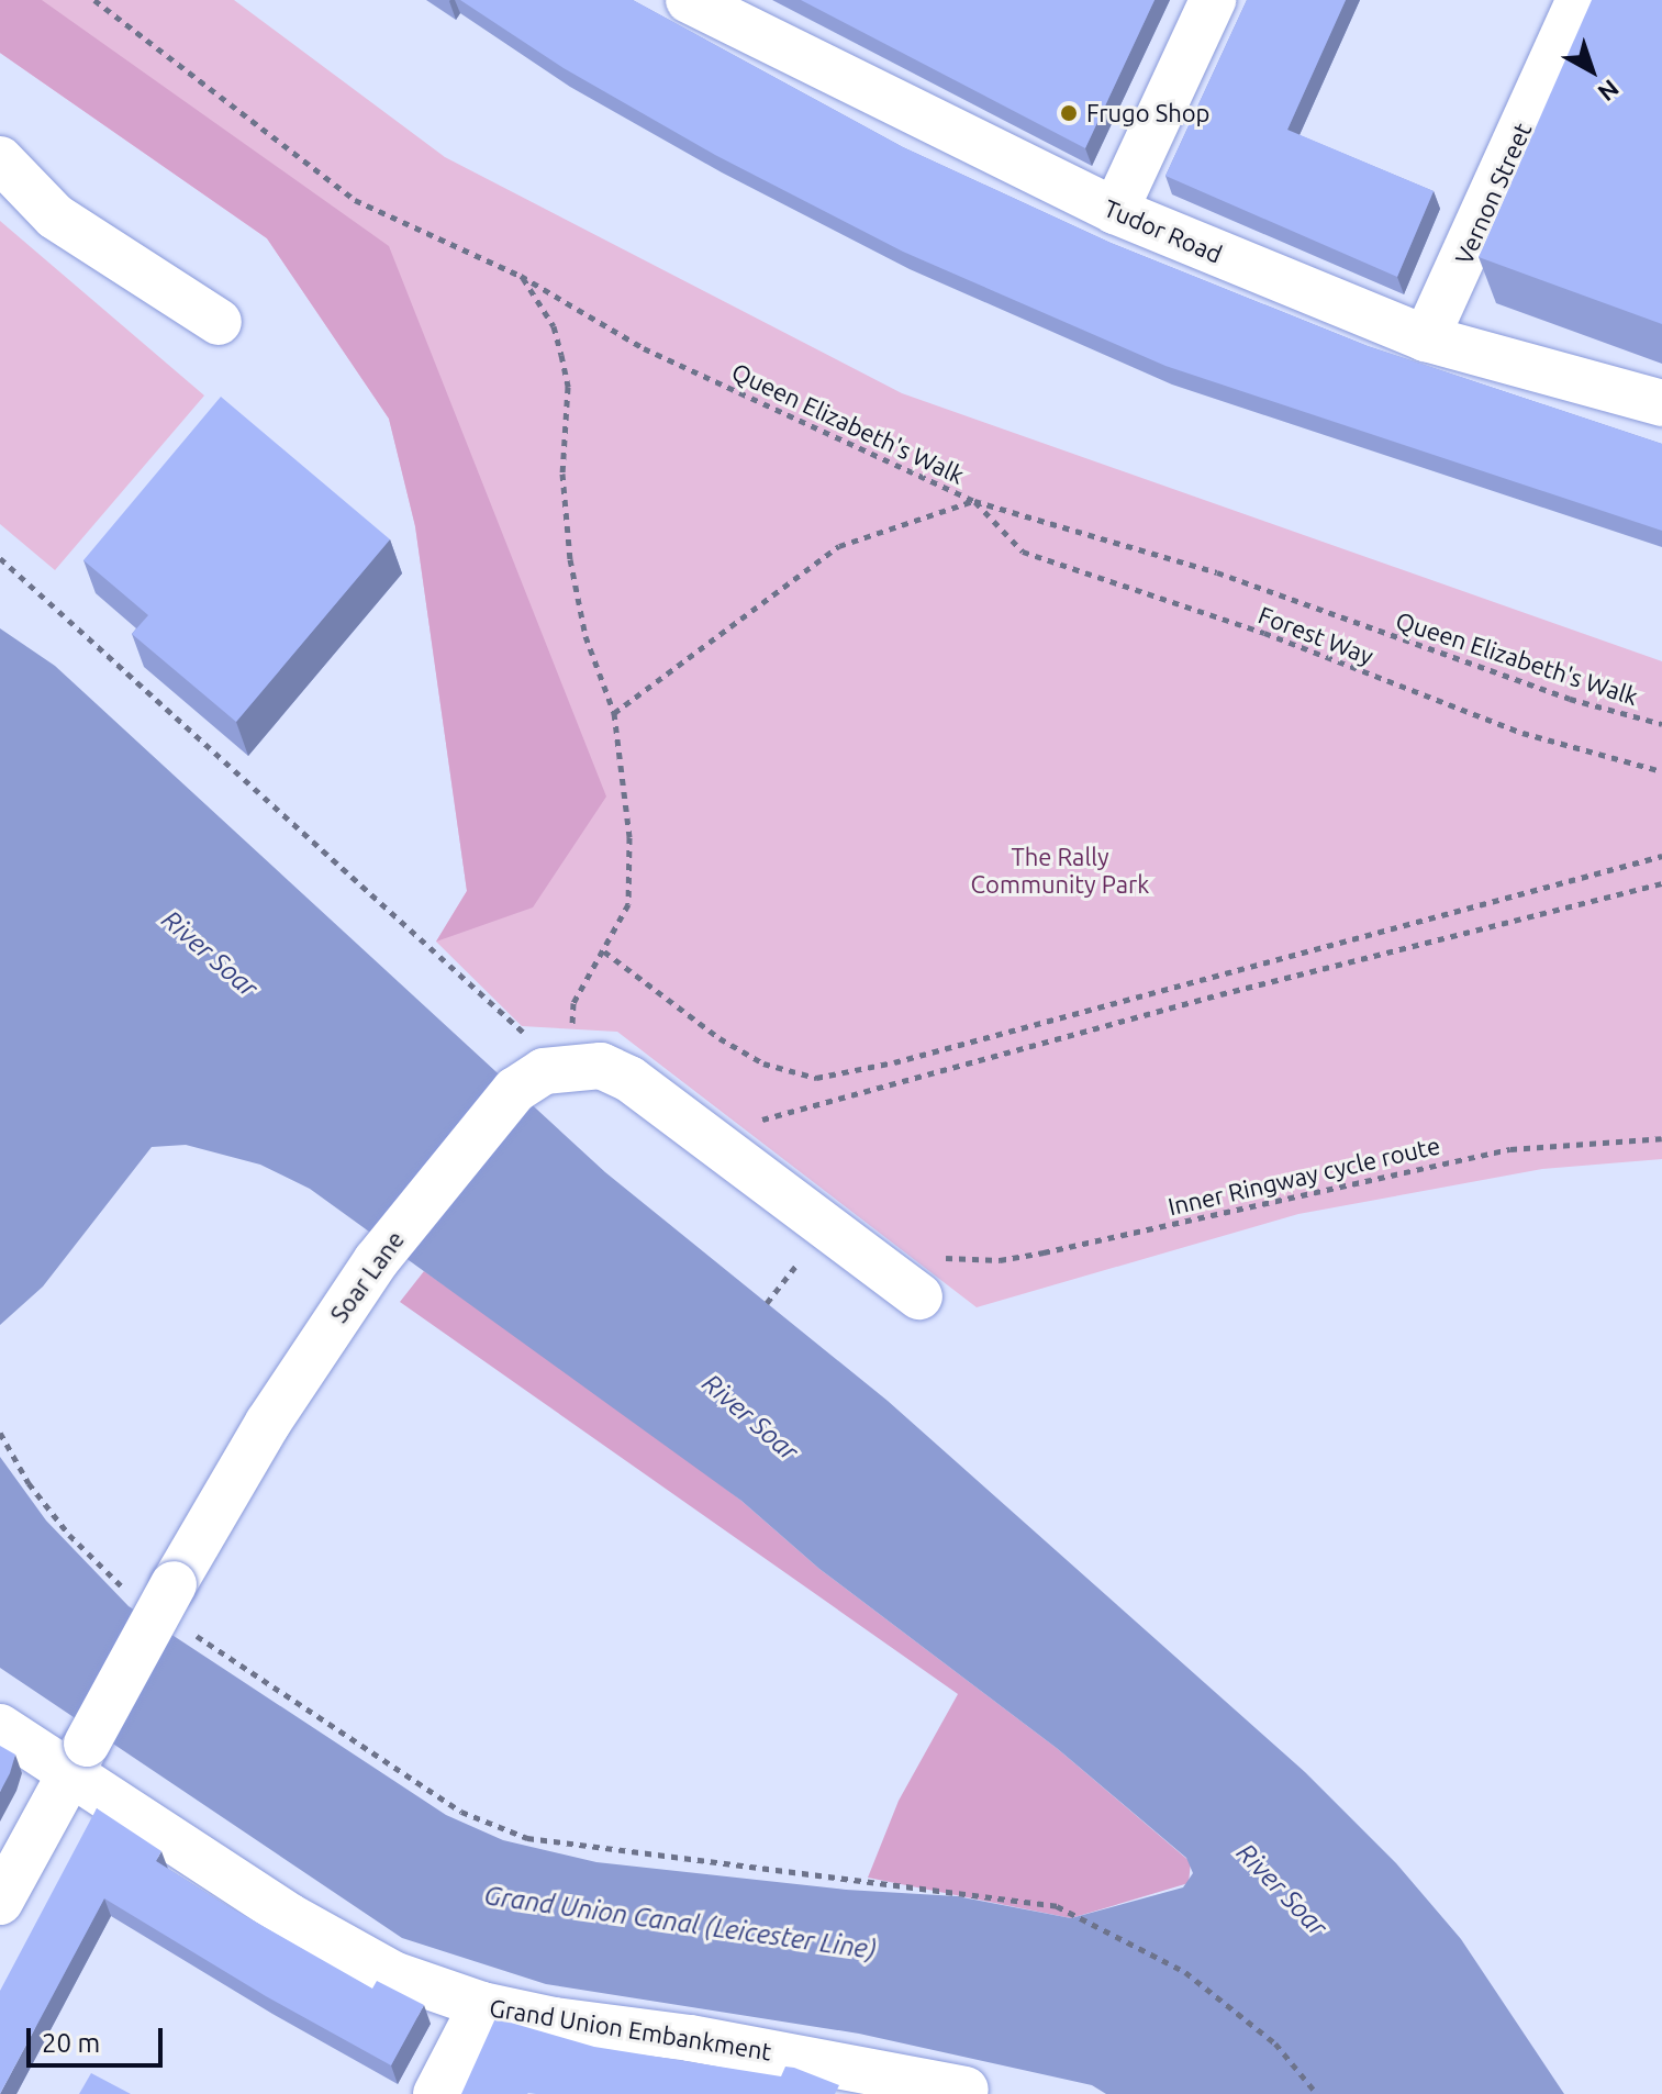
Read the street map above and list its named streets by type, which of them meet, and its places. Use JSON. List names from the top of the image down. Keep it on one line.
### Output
{"streets":{"street":["Vernon Street","Tudor Road","Soar Lane","Grand Union Embankment"],"path":["Queen Elizabeth's Walk","Forest Way","Inner Ringway cycle route"]},"crossings":[["Vernon Street","Tudor Road"],["Queen Elizabeth's Walk","Forest Way"],["Soar Lane","Grand Union Embankment"]],"water":["River Soar","Grand Union Canal (Leicester Line)"],"parks":["The Rally Community Park"],"places":["Frugo Shop"],"scale_bar":"20 m","north":"bottom right"}
